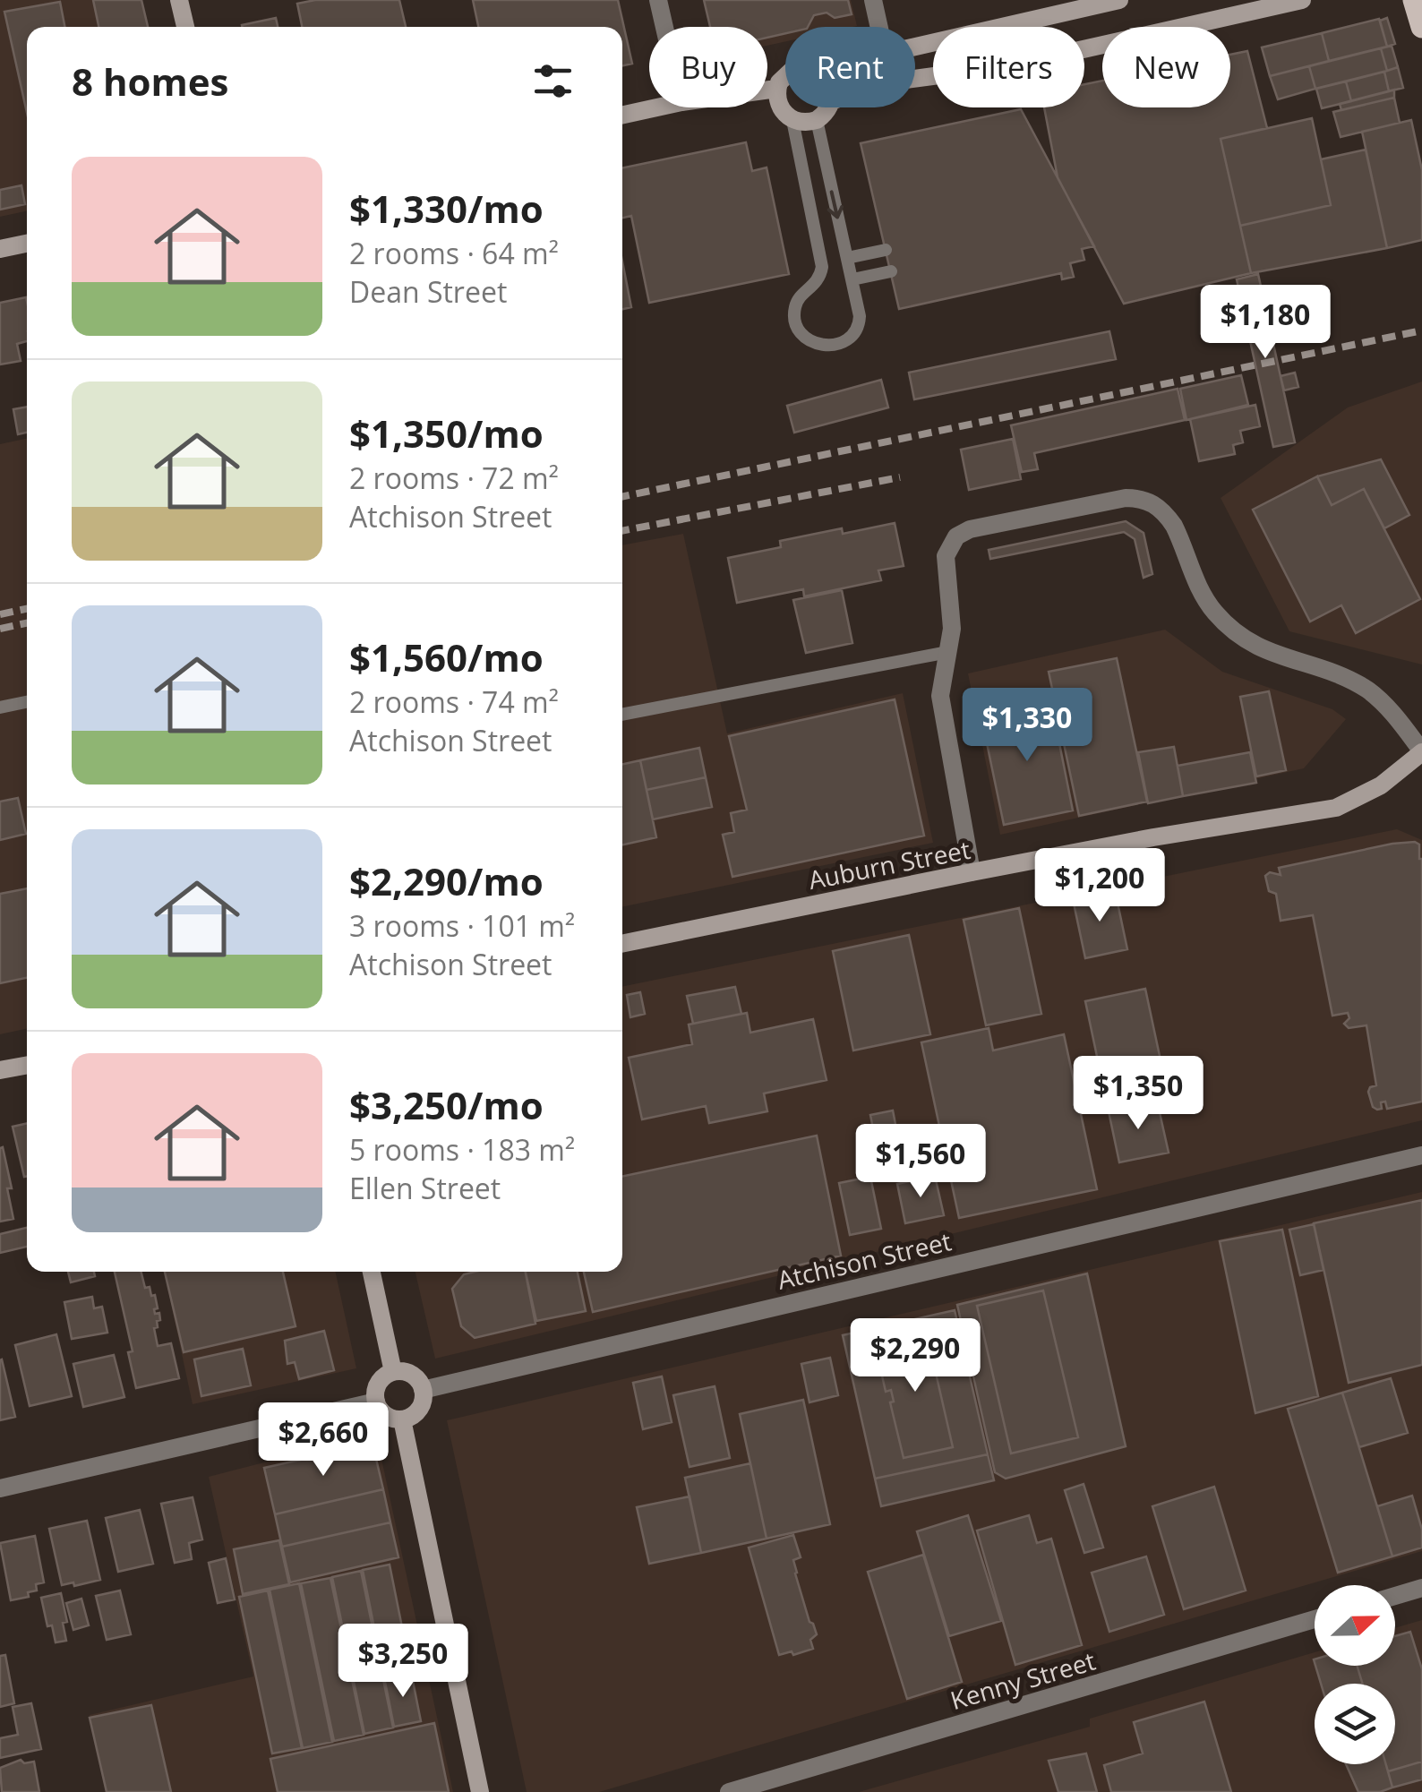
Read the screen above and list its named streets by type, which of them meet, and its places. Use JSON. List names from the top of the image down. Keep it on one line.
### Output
{"streets":{"street":["Auburn Street","Atchison Street","Kenny Street"]},"north":"right","page":{"chip":["Buy","Rent","Filters","New"],"heading":"8 homes","list":[{"name":"$1,330/mo","note":"2 rooms · 64 m² · Dean Street"},{"name":"$1,350/mo","note":"2 rooms · 72 m² · Atchison Street"},{"name":"$1,560/mo","note":"2 rooms · 74 m² · Atchison Street"},{"name":"$2,290/mo","note":"3 rooms · 101 m² · Atchison Street"},{"name":"$3,250/mo","note":"5 rooms · 183 m² · Ellen Street"}],"price":["$1,180","$1,330","$1,200","$1,350","$1,560","$2,290","$2,660","$3,250"]}}
